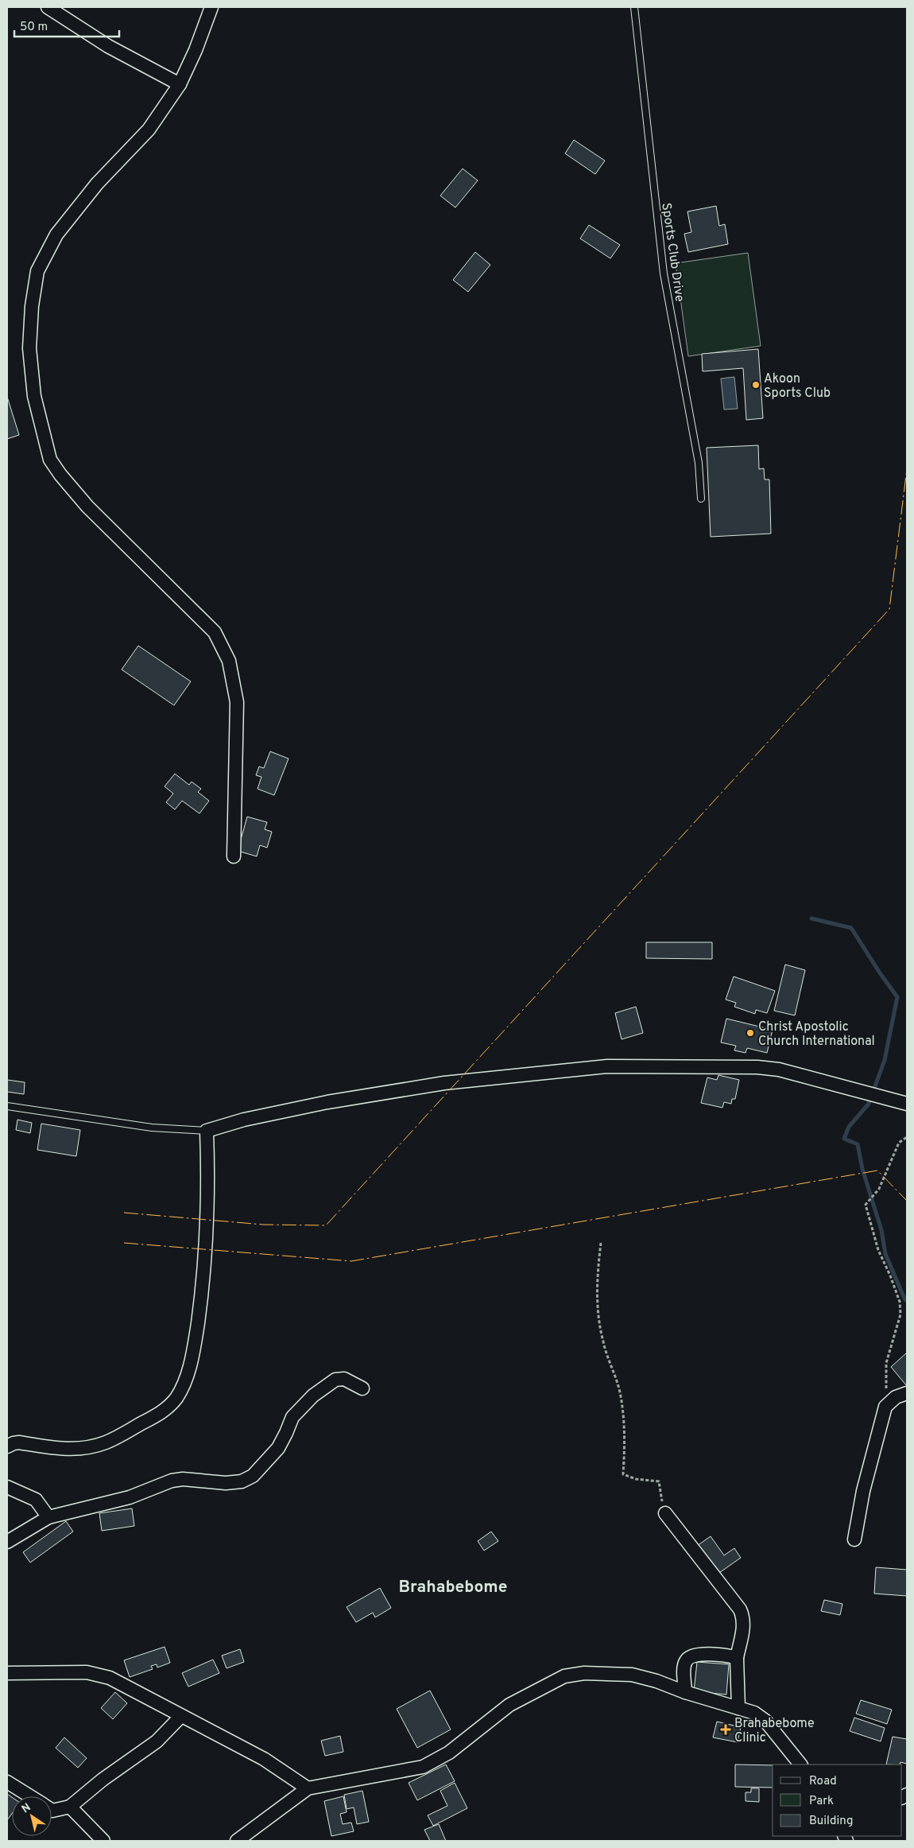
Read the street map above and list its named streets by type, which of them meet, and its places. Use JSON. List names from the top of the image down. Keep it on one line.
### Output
{"streets":{"lane":["Sports Club Drive"]},"districts":["Brahabebome"],"places":{"other":["Akoon Sports Club","Christ Apostolic Church International"],"health":["Brahabebome Clinic"]},"legend":["Road","Park","Building"],"scale_bar":"50 m","north":"top left"}
